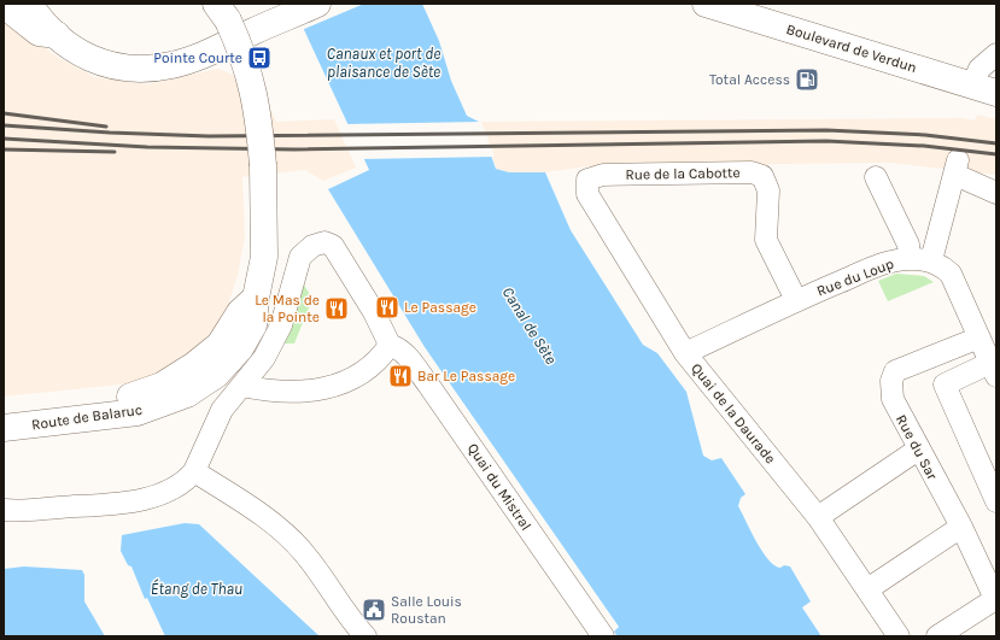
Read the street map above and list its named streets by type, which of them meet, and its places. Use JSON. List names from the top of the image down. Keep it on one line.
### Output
{"streets":{"main road":["Boulevard de Verdun","Route de Balaruc"],"street":["Rue de la Cabotte","Rue du Loup","Quai de la Daurade","Rue du Sar","Quai du Mistral"]},"crossings":[["Rue de la Cabotte","Rue du Loup"],["Rue de la Cabotte","Quai de la Daurade"],["Rue du Loup","Quai de la Daurade"],["Rue du Loup","Rue du Sar"]],"water":["Canaux et port de plaisance de Sète","Canal de Sète","Étang de Thau"],"places":{"bus stop":["Pointe Courte"],"fuel station":["Total Access"],"restaurant":["Le Passage","Le Mas de la Pointe","Bar Le Passage"],"public building":["Salle Louis Roustan"]}}
